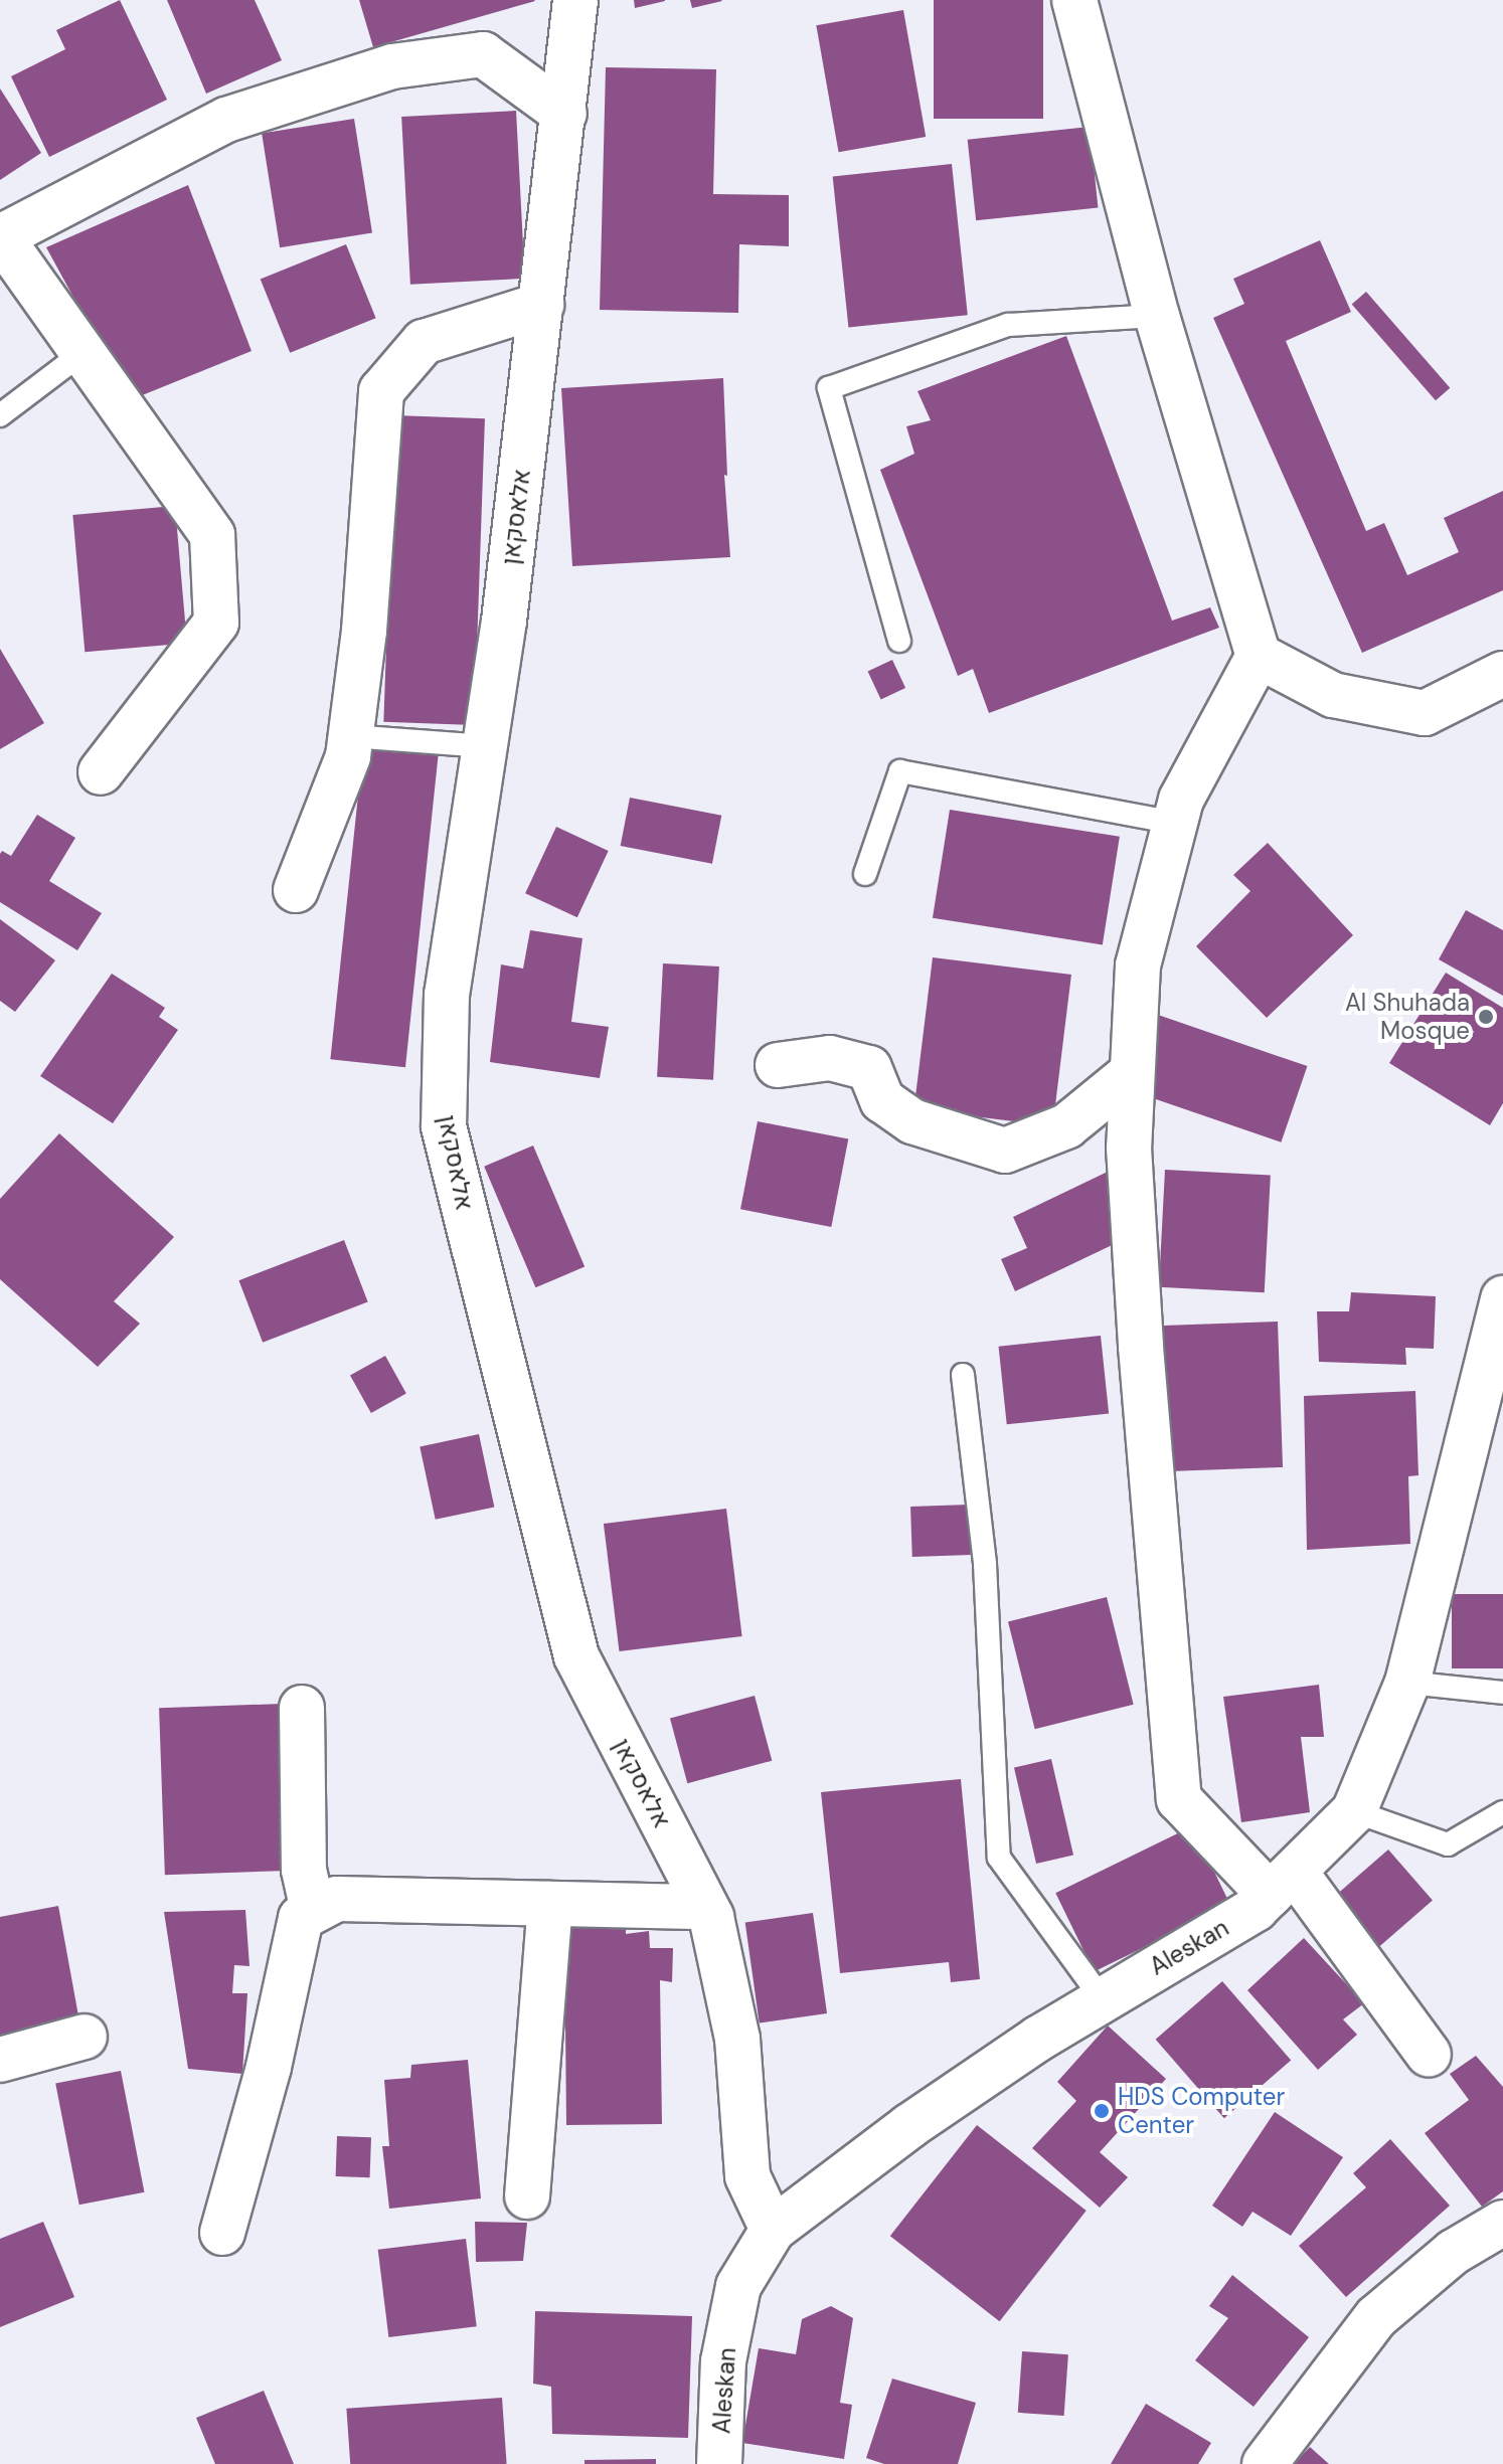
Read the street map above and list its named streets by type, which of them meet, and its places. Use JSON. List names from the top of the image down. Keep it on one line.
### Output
{"streets":{"street":["אלאסקאן","Aleskan"]},"crossings":[["אלאסקאן","Aleskan"]],"places":["Al Shuhada Mosque","HDS Computer Center"]}
